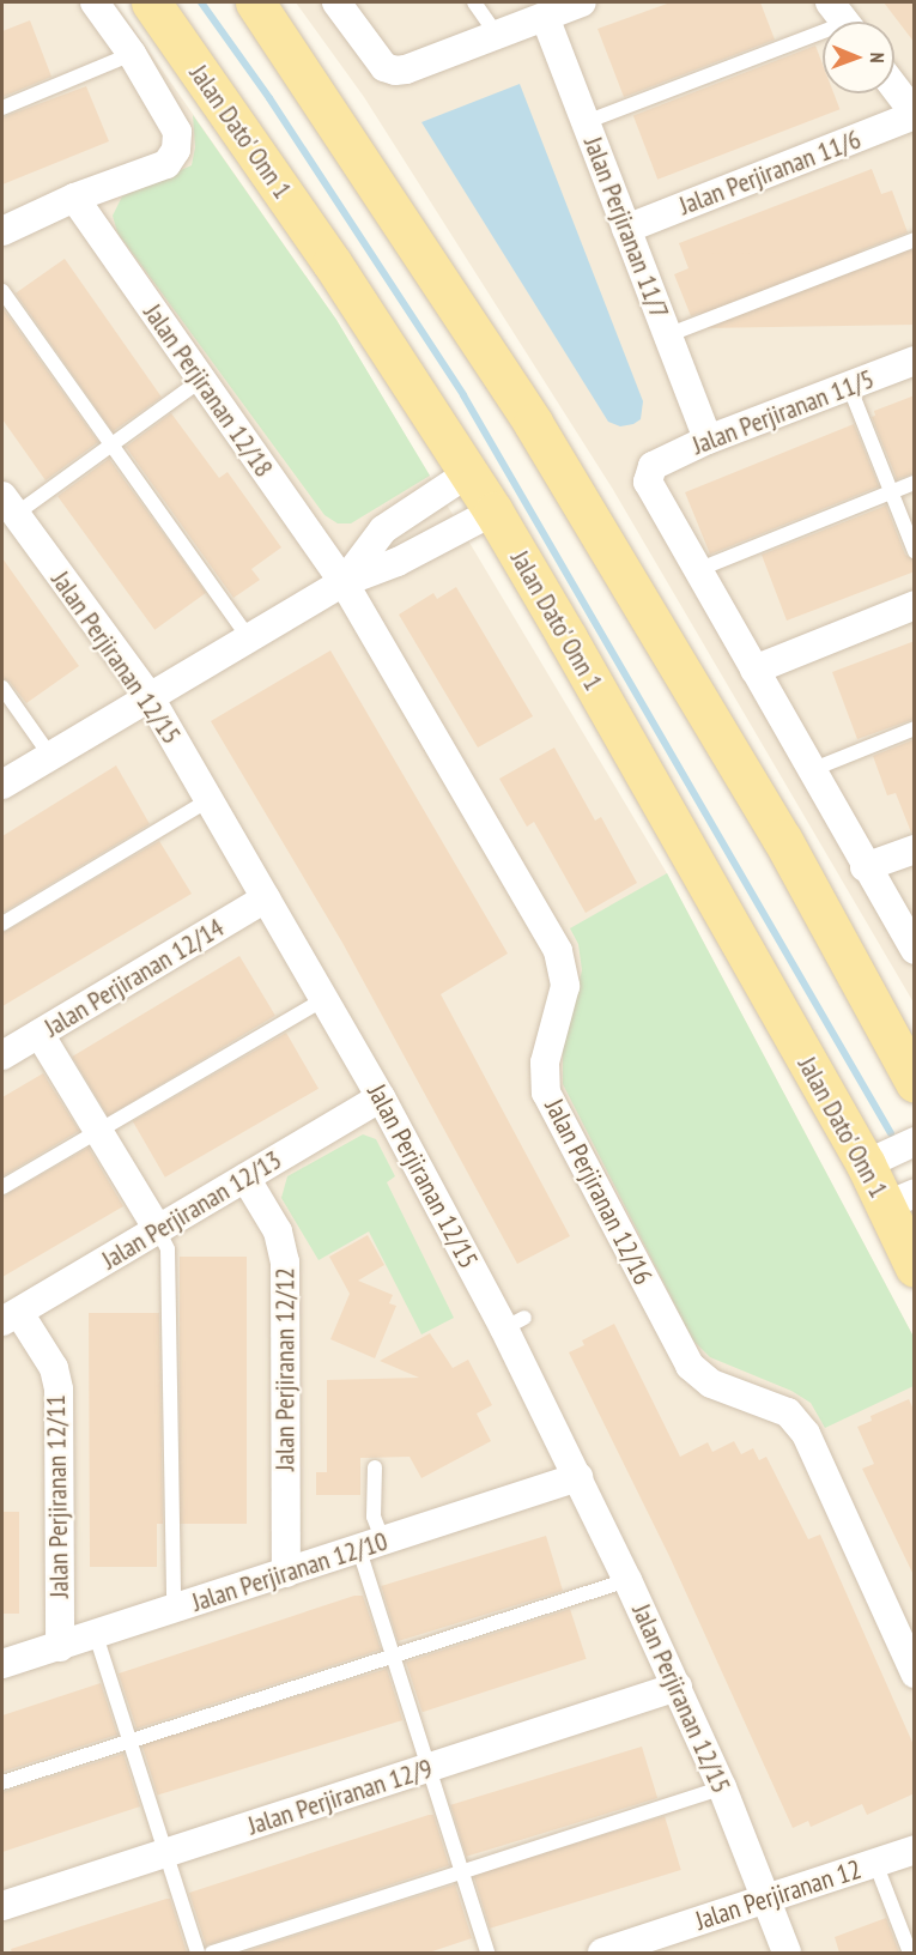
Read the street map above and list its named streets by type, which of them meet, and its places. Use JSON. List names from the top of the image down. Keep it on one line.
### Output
{"streets":{"main road":["Jalan Dato' Onn 1"],"street":["Jalan Perjiranan 11/6","Jalan Perjiranan 11/7","Jalan Perjiranan 12/18","Jalan Perjiranan 11/5","Jalan Perjiranan 12/15","Jalan Perjiranan 12/14","Jalan Perjiranan 12/16","Jalan Perjiranan 12/13","Jalan Perjiranan 12/12","Jalan Perjiranan 12/11","Jalan Perjiranan 12/10","Jalan Perjiranan 12/9","Jalan Perjiranan 12"]},"crossings":[["Jalan Perjiranan 11/6","Jalan Perjiranan 11/7"],["Jalan Perjiranan 11/7","Jalan Perjiranan 11/5"],["Jalan Perjiranan 12/18","Jalan Perjiranan 12/16"],["Jalan Perjiranan 12/15","Jalan Perjiranan 12/14"],["Jalan Perjiranan 12/15","Jalan Perjiranan 12/13"],["Jalan Perjiranan 12/15","Jalan Perjiranan 12/10"],["Jalan Perjiranan 12/15","Jalan Perjiranan 12/9"],["Jalan Perjiranan 12/15","Jalan Perjiranan 12"],["Jalan Perjiranan 12/13","Jalan Perjiranan 12/12"],["Jalan Perjiranan 12/13","Jalan Perjiranan 12/11"],["Jalan Perjiranan 12/12","Jalan Perjiranan 12/10"],["Jalan Perjiranan 12/11","Jalan Perjiranan 12/10"]],"north":"right"}
